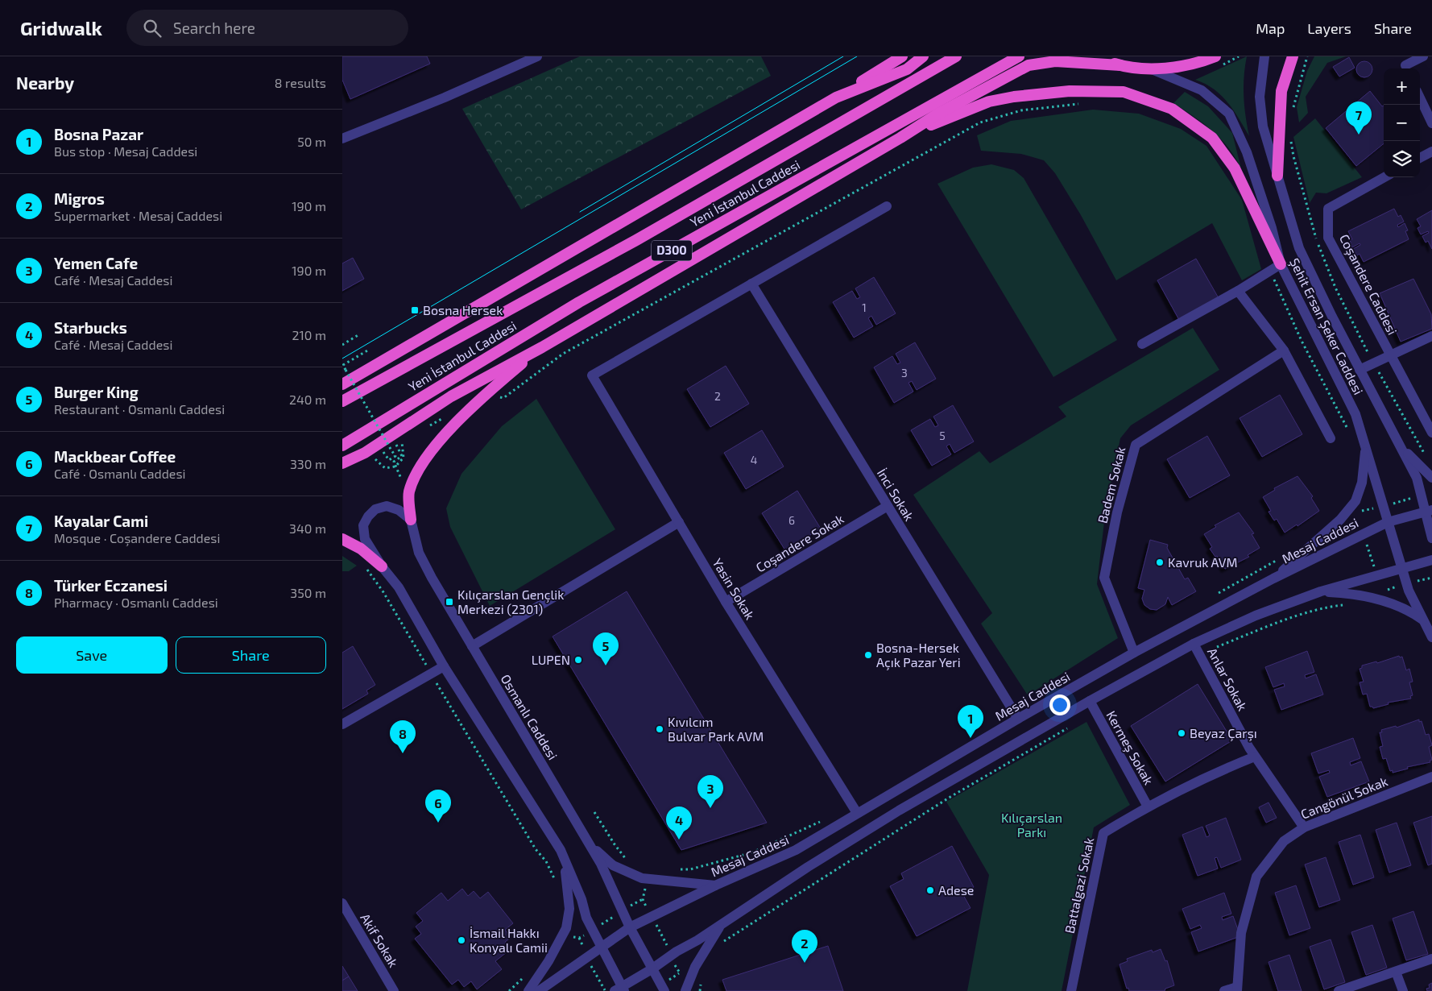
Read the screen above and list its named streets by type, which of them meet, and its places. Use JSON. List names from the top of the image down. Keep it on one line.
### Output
{"streets":{"highway":["Yeni İstanbul Caddesi","D300"],"street":["Coşandere Caddesi","Şehit Ersan Şeker Caddesi","Badem Sokak","İnci Sokak","Mesaj Caddesi","Coşandere Sokak","Yasin Sokak","Anlar Sokak","Osmanlı Caddesi","Kermeş Sokak","Cangönül Sokak","Battalgazi Sokak","Akif Sokak"]},"crossings":[["Şehit Ersan Şeker Caddesi","Mesaj Caddesi"],["Badem Sokak","Mesaj Caddesi"],["İnci Sokak","Mesaj Caddesi"],["İnci Sokak","Coşandere Sokak"],["İnci Sokak","Yasin Sokak"],["Mesaj Caddesi","Yasin Sokak"],["Mesaj Caddesi","Osmanlı Caddesi"],["Coşandere Sokak","Yasin Sokak"],["Anlar Sokak","Cangönül Sokak"],["Anlar Sokak","Battalgazi Sokak"],["Kermeş Sokak","Battalgazi Sokak"]],"parks":["Kılıçarslan Parkı"],"places":{"transit":["Bosna Hersek","Kılıçarslan Gençlik Merkezi (2301)"],"other":["Kavruk AVM","Bosna-Hersek Açık Pazar Yeri","LUPEN","Kıvılcım Bulvar Park AVM","Beyaz Çarşı","Adese","İsmail Hakkı Konyalı Camii"]},"house_numbers":["1","3","2","5","4","6"],"page":{"header":"Gridwalk","search":"Search here","nav":["Map","Layers","Share"],"heading":["Nearby","8 results"],"map_buttons":["+","−"],"pins":["7","5","1","8","3","6","4","2"],"list":[{"mark":"1","name":"Bosna Pazar","note":"Bus stop · Mesaj Caddesi","value":"50 m"},{"mark":"2","name":"Migros","note":"Supermarket · Mesaj Caddesi","value":"190 m"},{"mark":"3","name":"Yemen Cafe","note":"Café · Mesaj Caddesi","value":"190 m"},{"mark":"4","name":"Starbucks","note":"Café · Mesaj Caddesi","value":"210 m"},{"mark":"5","name":"Burger King","note":"Restaurant · Osmanlı Caddesi","value":"240 m"},{"mark":"6","name":"Mackbear Coffee","note":"Café · Osmanlı Caddesi","value":"330 m"},{"mark":"7","name":"Kayalar Cami","note":"Mosque · Coşandere Caddesi","value":"340 m"},{"mark":"8","name":"Türker Eczanesi","note":"Pharmacy · Osmanlı Caddesi","value":"350 m"}],"buttons":["Save","Share"]}}
